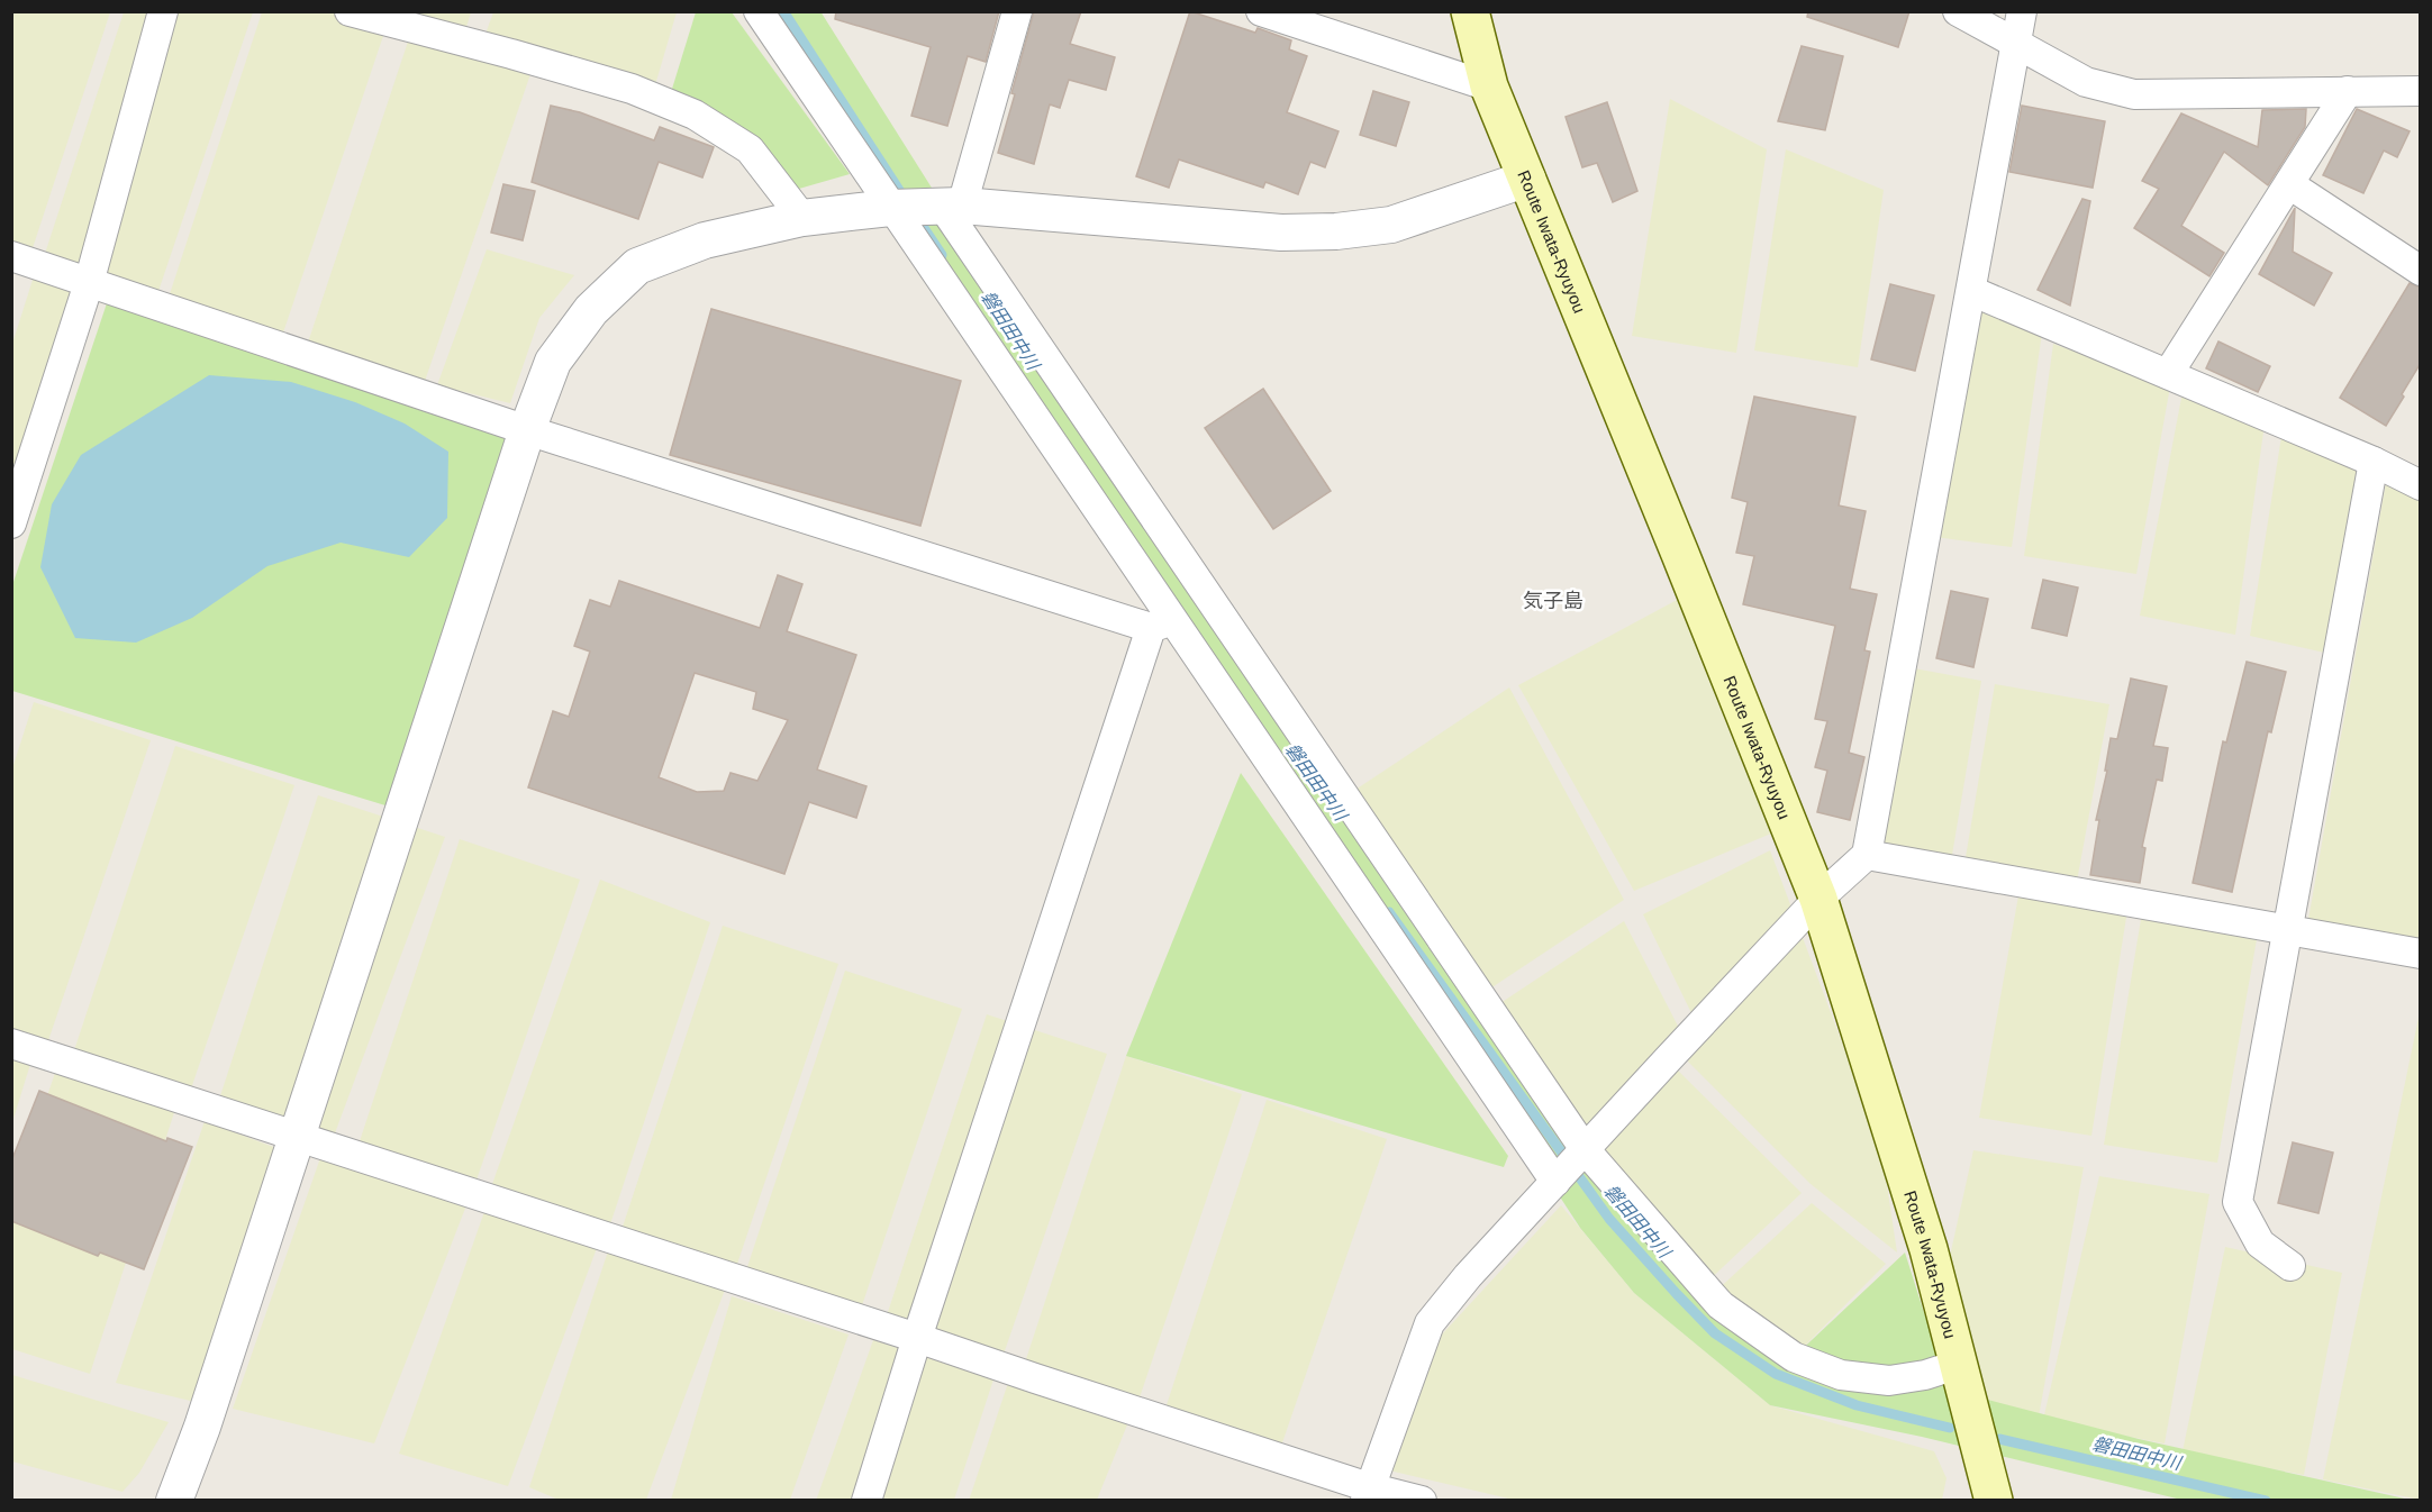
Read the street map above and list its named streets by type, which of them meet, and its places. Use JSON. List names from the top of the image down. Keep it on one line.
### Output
{"streets":{"main road":["Route Iwata-Ryuyou"]},"districts":["気子島"],"water":["磐田田中川"]}
